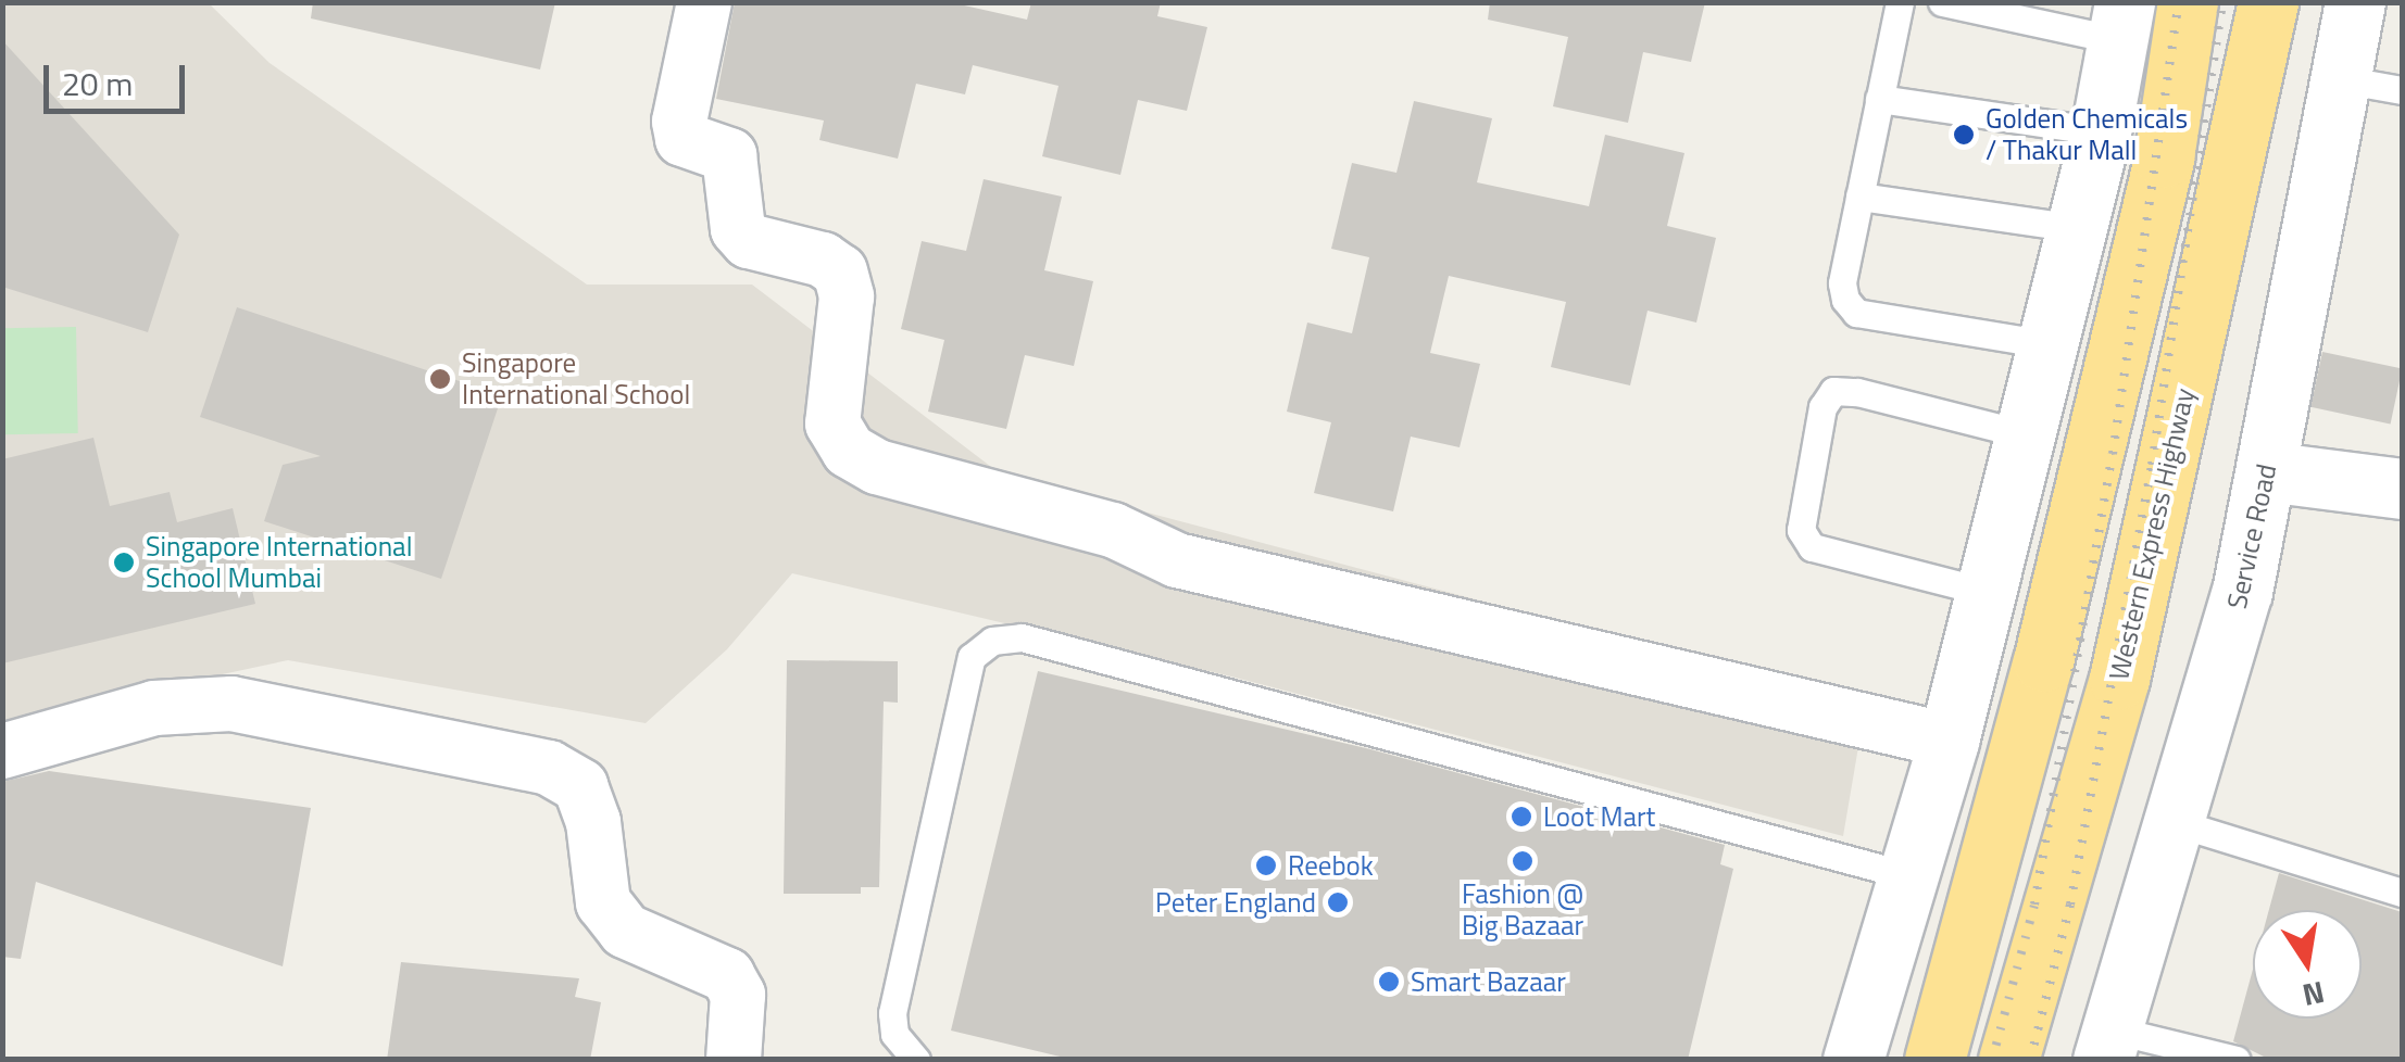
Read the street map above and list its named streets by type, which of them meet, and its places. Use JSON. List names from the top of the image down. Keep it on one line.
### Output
{"streets":{"highway":["Western Express Highway"],"main road":["Service Road"]},"places":["Golden Chemicals / Thakur Mall","Singapore International School","Singapore International School Mumbai","Loot Mart","Fashion @ Big Bazaar","Reebok","Peter England","Smart Bazaar"],"scale_bar":"20 m","north":"bottom"}
